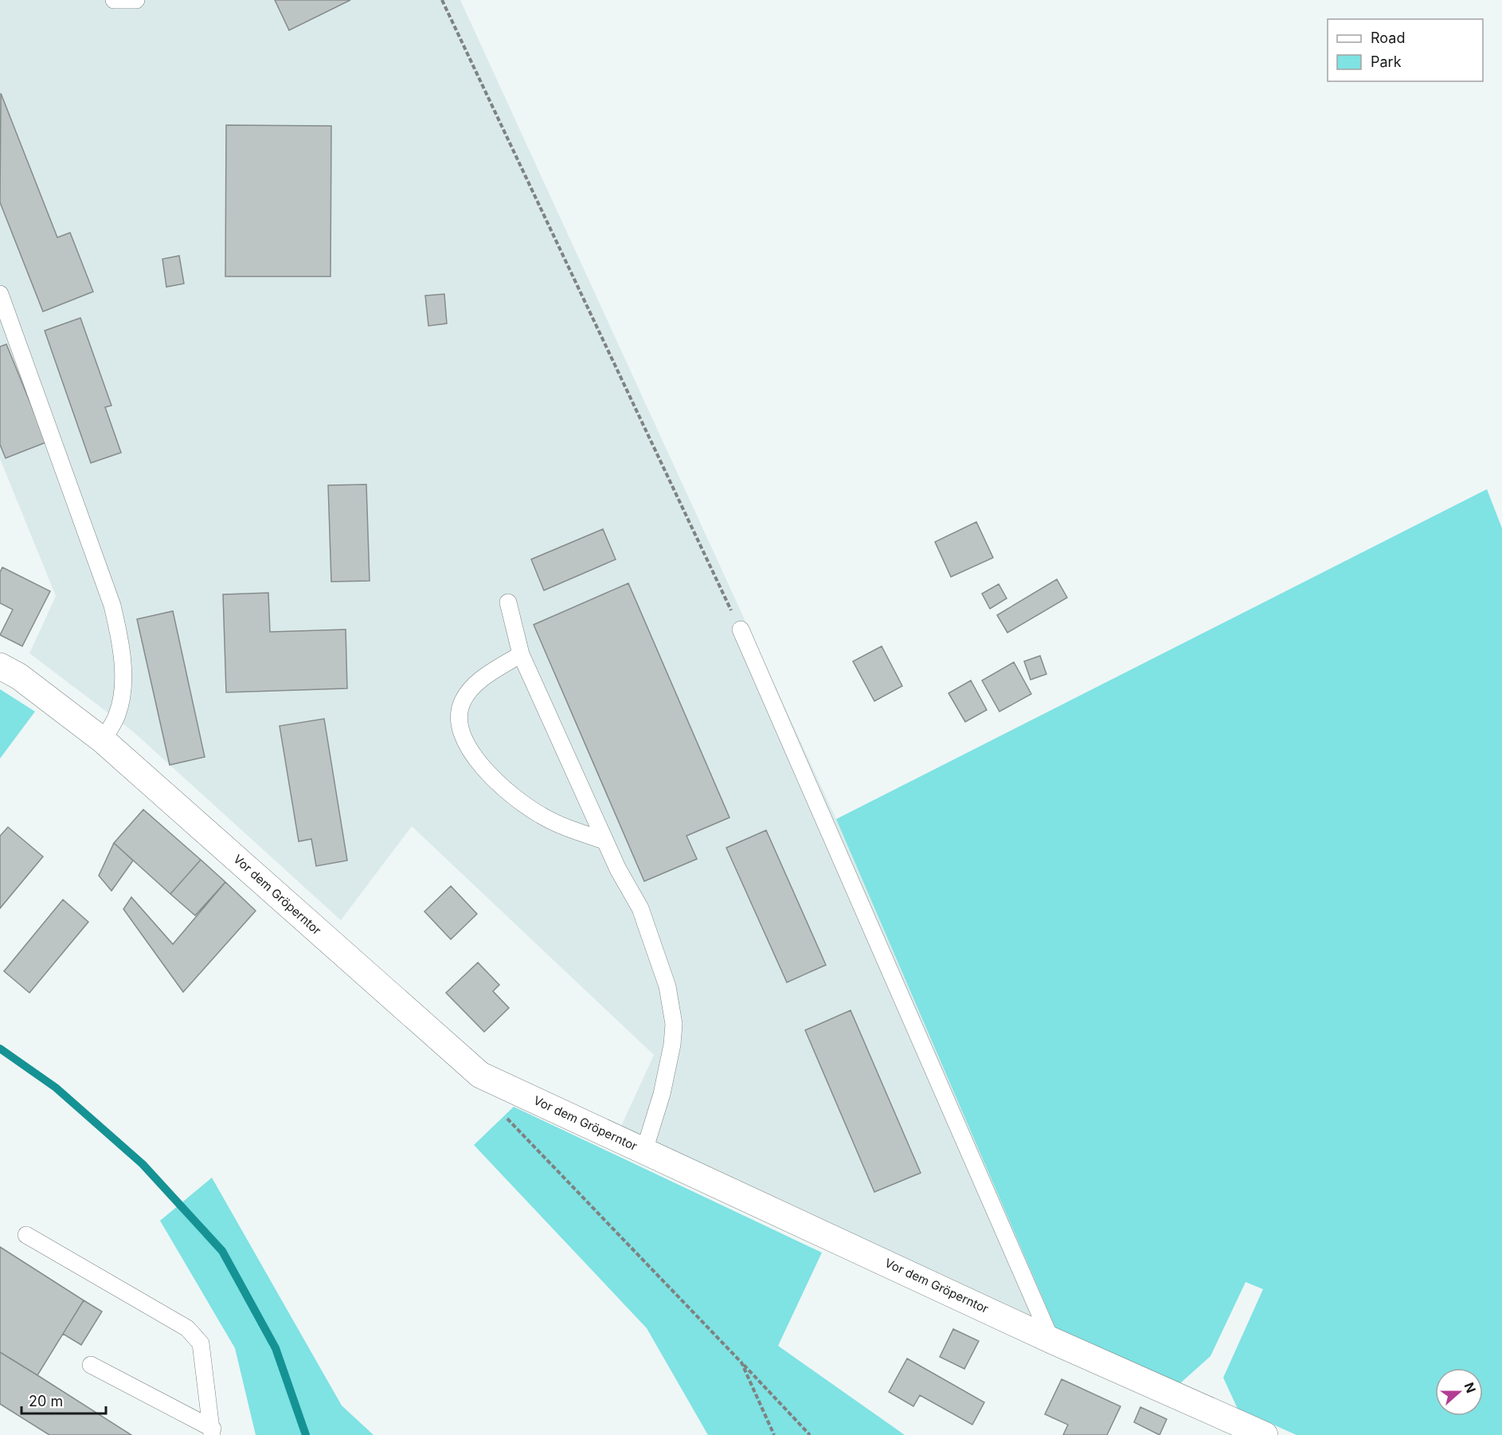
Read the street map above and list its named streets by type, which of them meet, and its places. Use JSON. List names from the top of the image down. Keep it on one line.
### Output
{"streets":{"street":["Vor dem Gröperntor"]},"legend":["Road","Park"],"scale_bar":"20 m","north":"right"}
